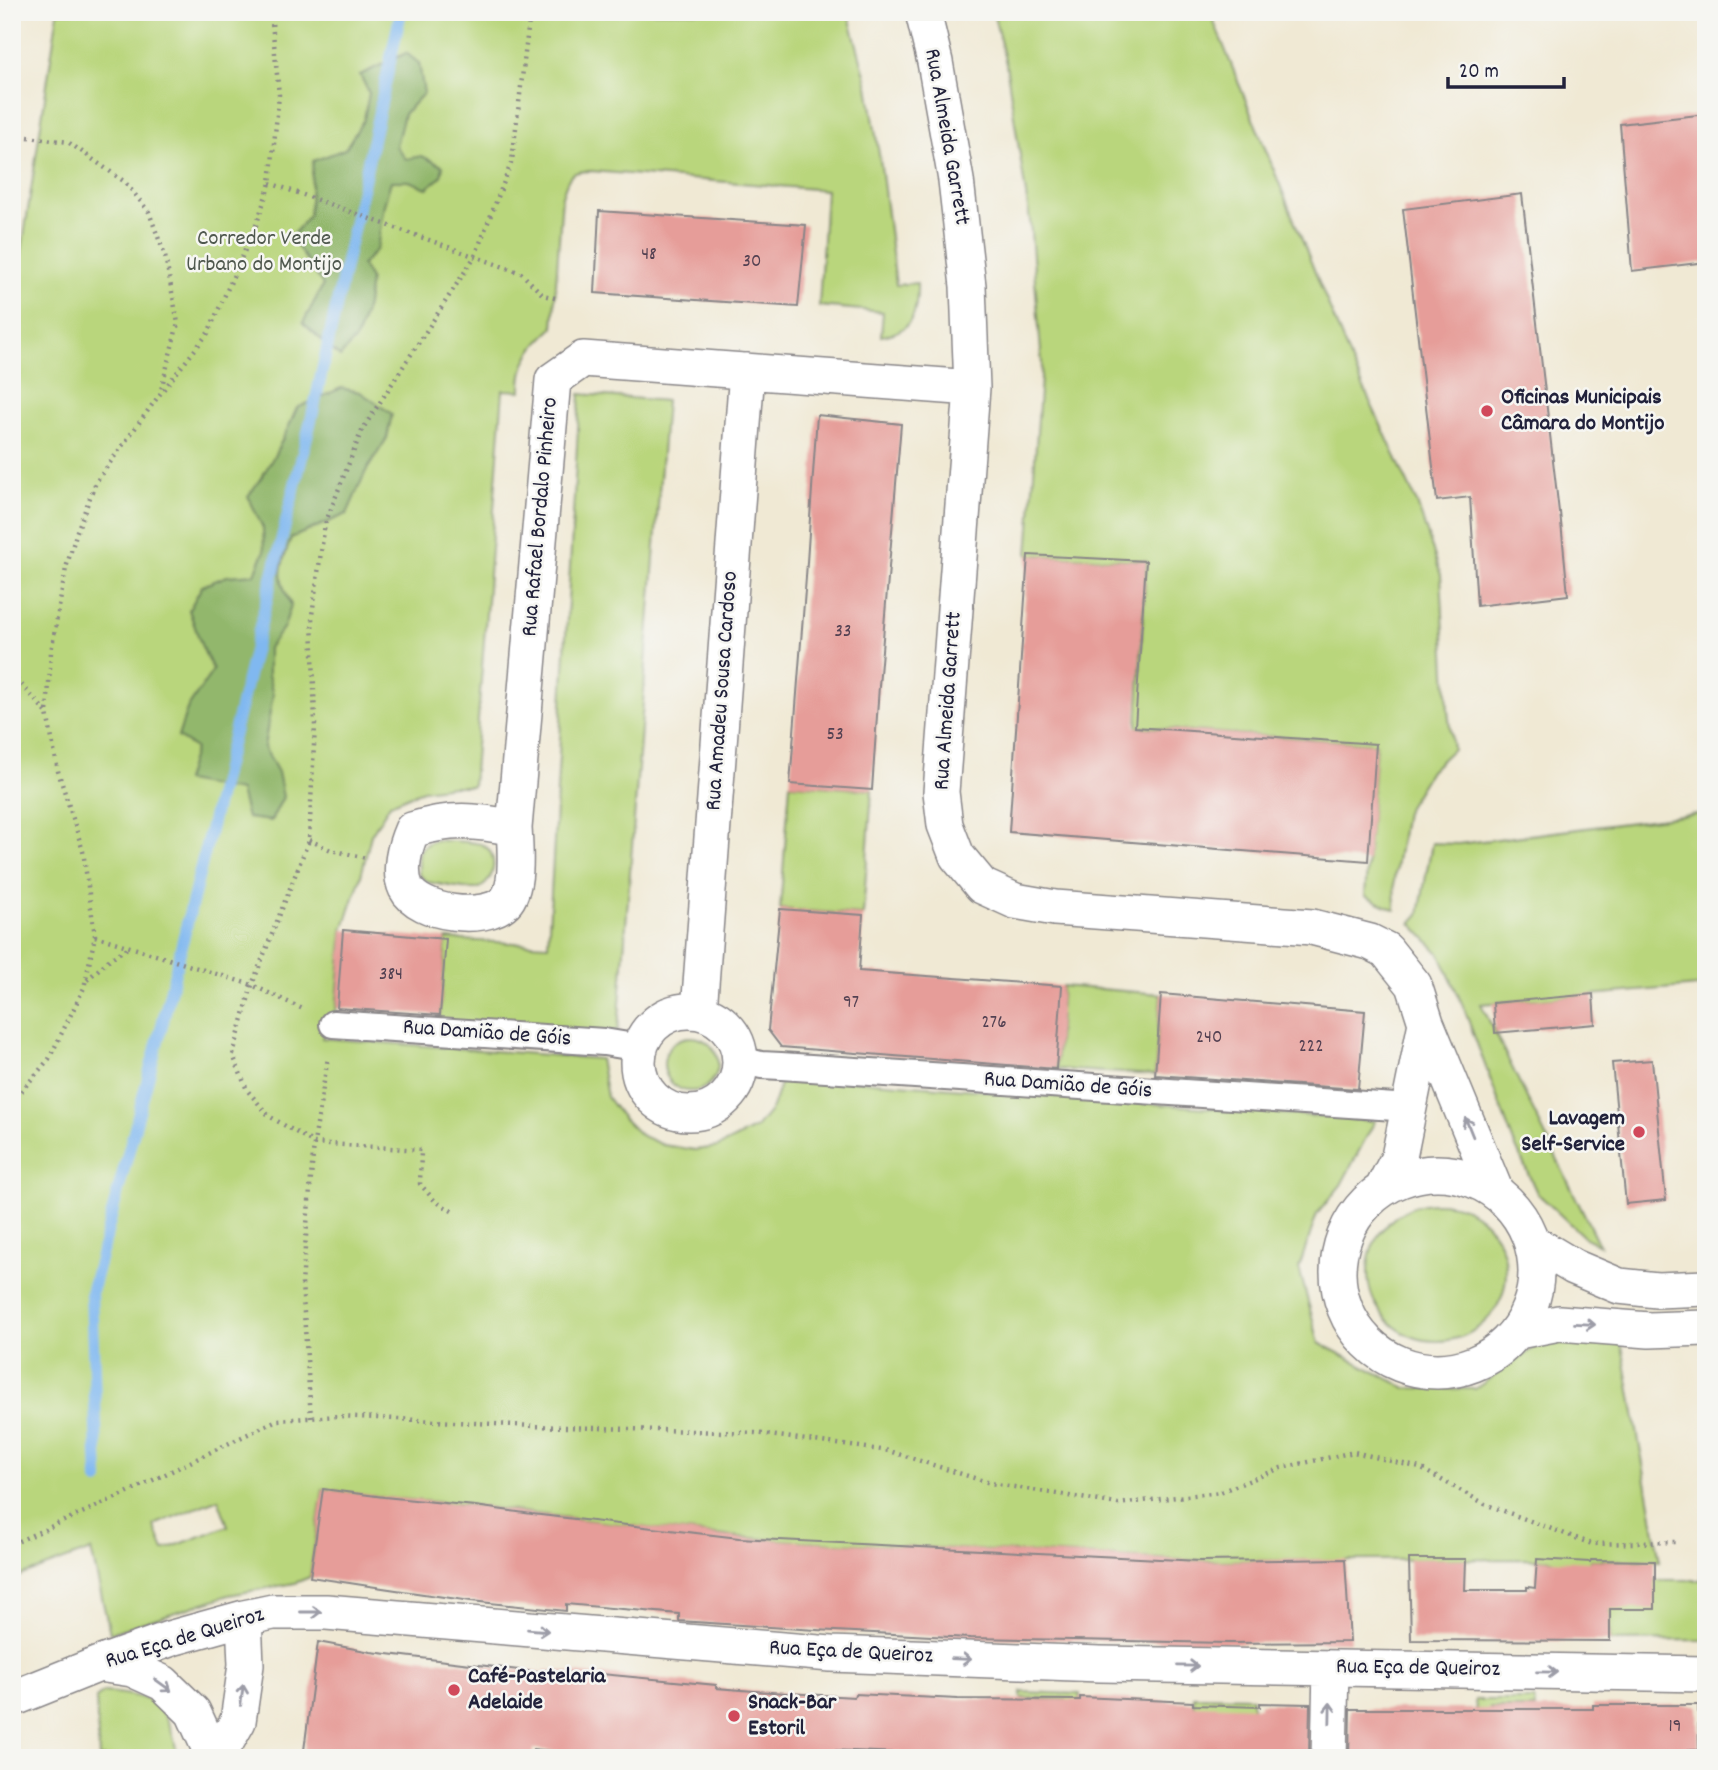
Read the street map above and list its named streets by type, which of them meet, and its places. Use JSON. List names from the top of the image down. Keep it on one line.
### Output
{"streets":{"street":["Rua Almeida Garrett","Rua Rafael Bordalo Pinheiro","Rua Amadeu Sousa Cardoso","Rua Damião de Góis","Rua Eça de Queiroz"]},"crossings":[["Rua Almeida Garrett","Rua Rafael Bordalo Pinheiro"],["Rua Rafael Bordalo Pinheiro","Rua Amadeu Sousa Cardoso"],["Rua Amadeu Sousa Cardoso","Rua Damião de Góis"]],"one_way":["Rua Eça de Queiroz"],"parks":["Corredor Verde Urbano do Montijo"],"places":["Oficinas Municipais Câmara do Montijo","Lavagem Self-Service","Café-Pastelaria Adelaide","Snack-Bar Estoril"],"house_numbers":["48","30","33","53","384","97","276","240","222","19"],"scale_bar":"20 m"}
